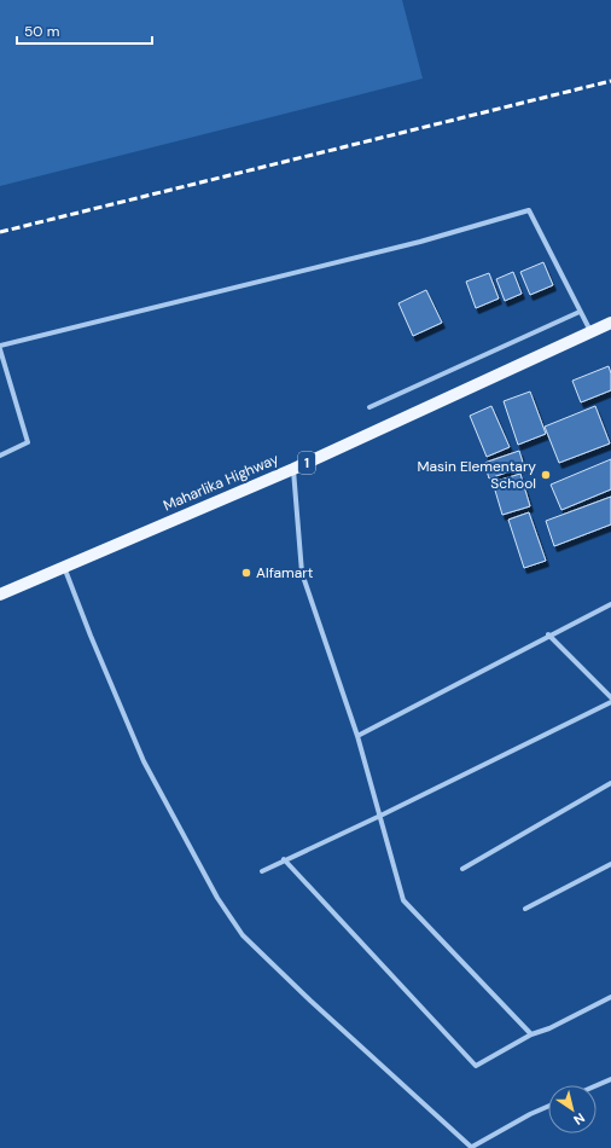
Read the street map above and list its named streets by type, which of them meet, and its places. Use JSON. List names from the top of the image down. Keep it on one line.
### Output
{"streets":{"main road":["1","Maharlika Highway"]},"places":["Masin Elementary School","Alfamart"],"scale_bar":"50 m","north":"bottom right"}
